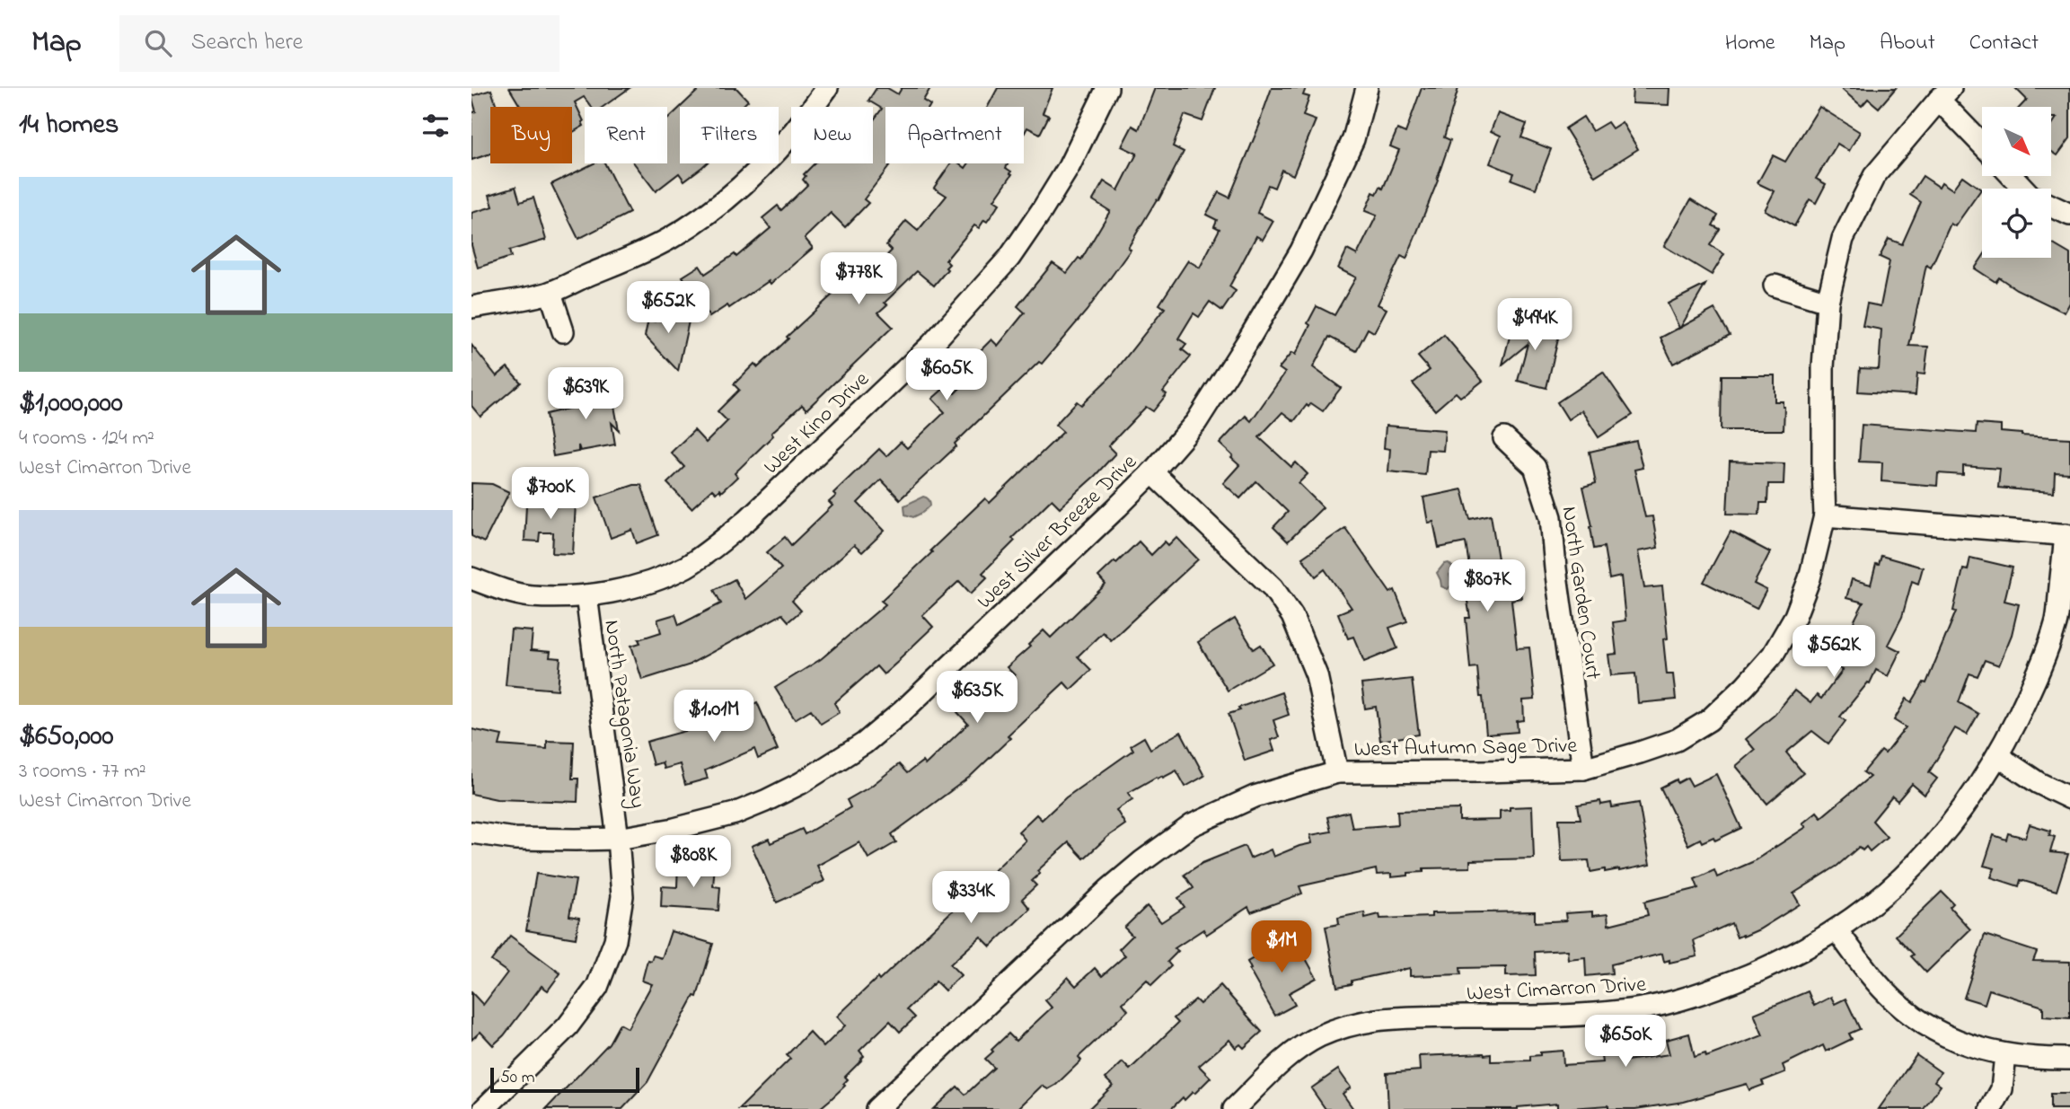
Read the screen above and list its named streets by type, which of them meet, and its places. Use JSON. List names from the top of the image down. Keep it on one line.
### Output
{"streets":{"street":["West Kino Drive","West Silver Breeze Drive","North Garden Court","North Patagonia Way","West Autumn Sage Drive","West Cimarron Drive"]},"crossings":[["West Kino Drive","North Patagonia Way"],["West Silver Breeze Drive","North Patagonia Way"],["North Garden Court","West Autumn Sage Drive"]],"scale_bar":"50 m","north":"bottom right","page":{"header":"Map","search":"Search here","nav":["Home","Map","About","Contact"],"heading":"14 homes","chip":["Buy","Rent","Filters","New","Apartment"],"list":[{"name":"$1,000,000","note":"4 rooms · 124 m² · West Cimarron Drive"},{"name":"$650,000","note":"3 rooms · 77 m² · West Cimarron Drive"}],"price":["$778K","$652K","$494K","$605K","$639K","$700K","$807K","$562K","$635K","$1.01M","$808K","$334K","$1M","$650K"],"scale":"50 m"}}
